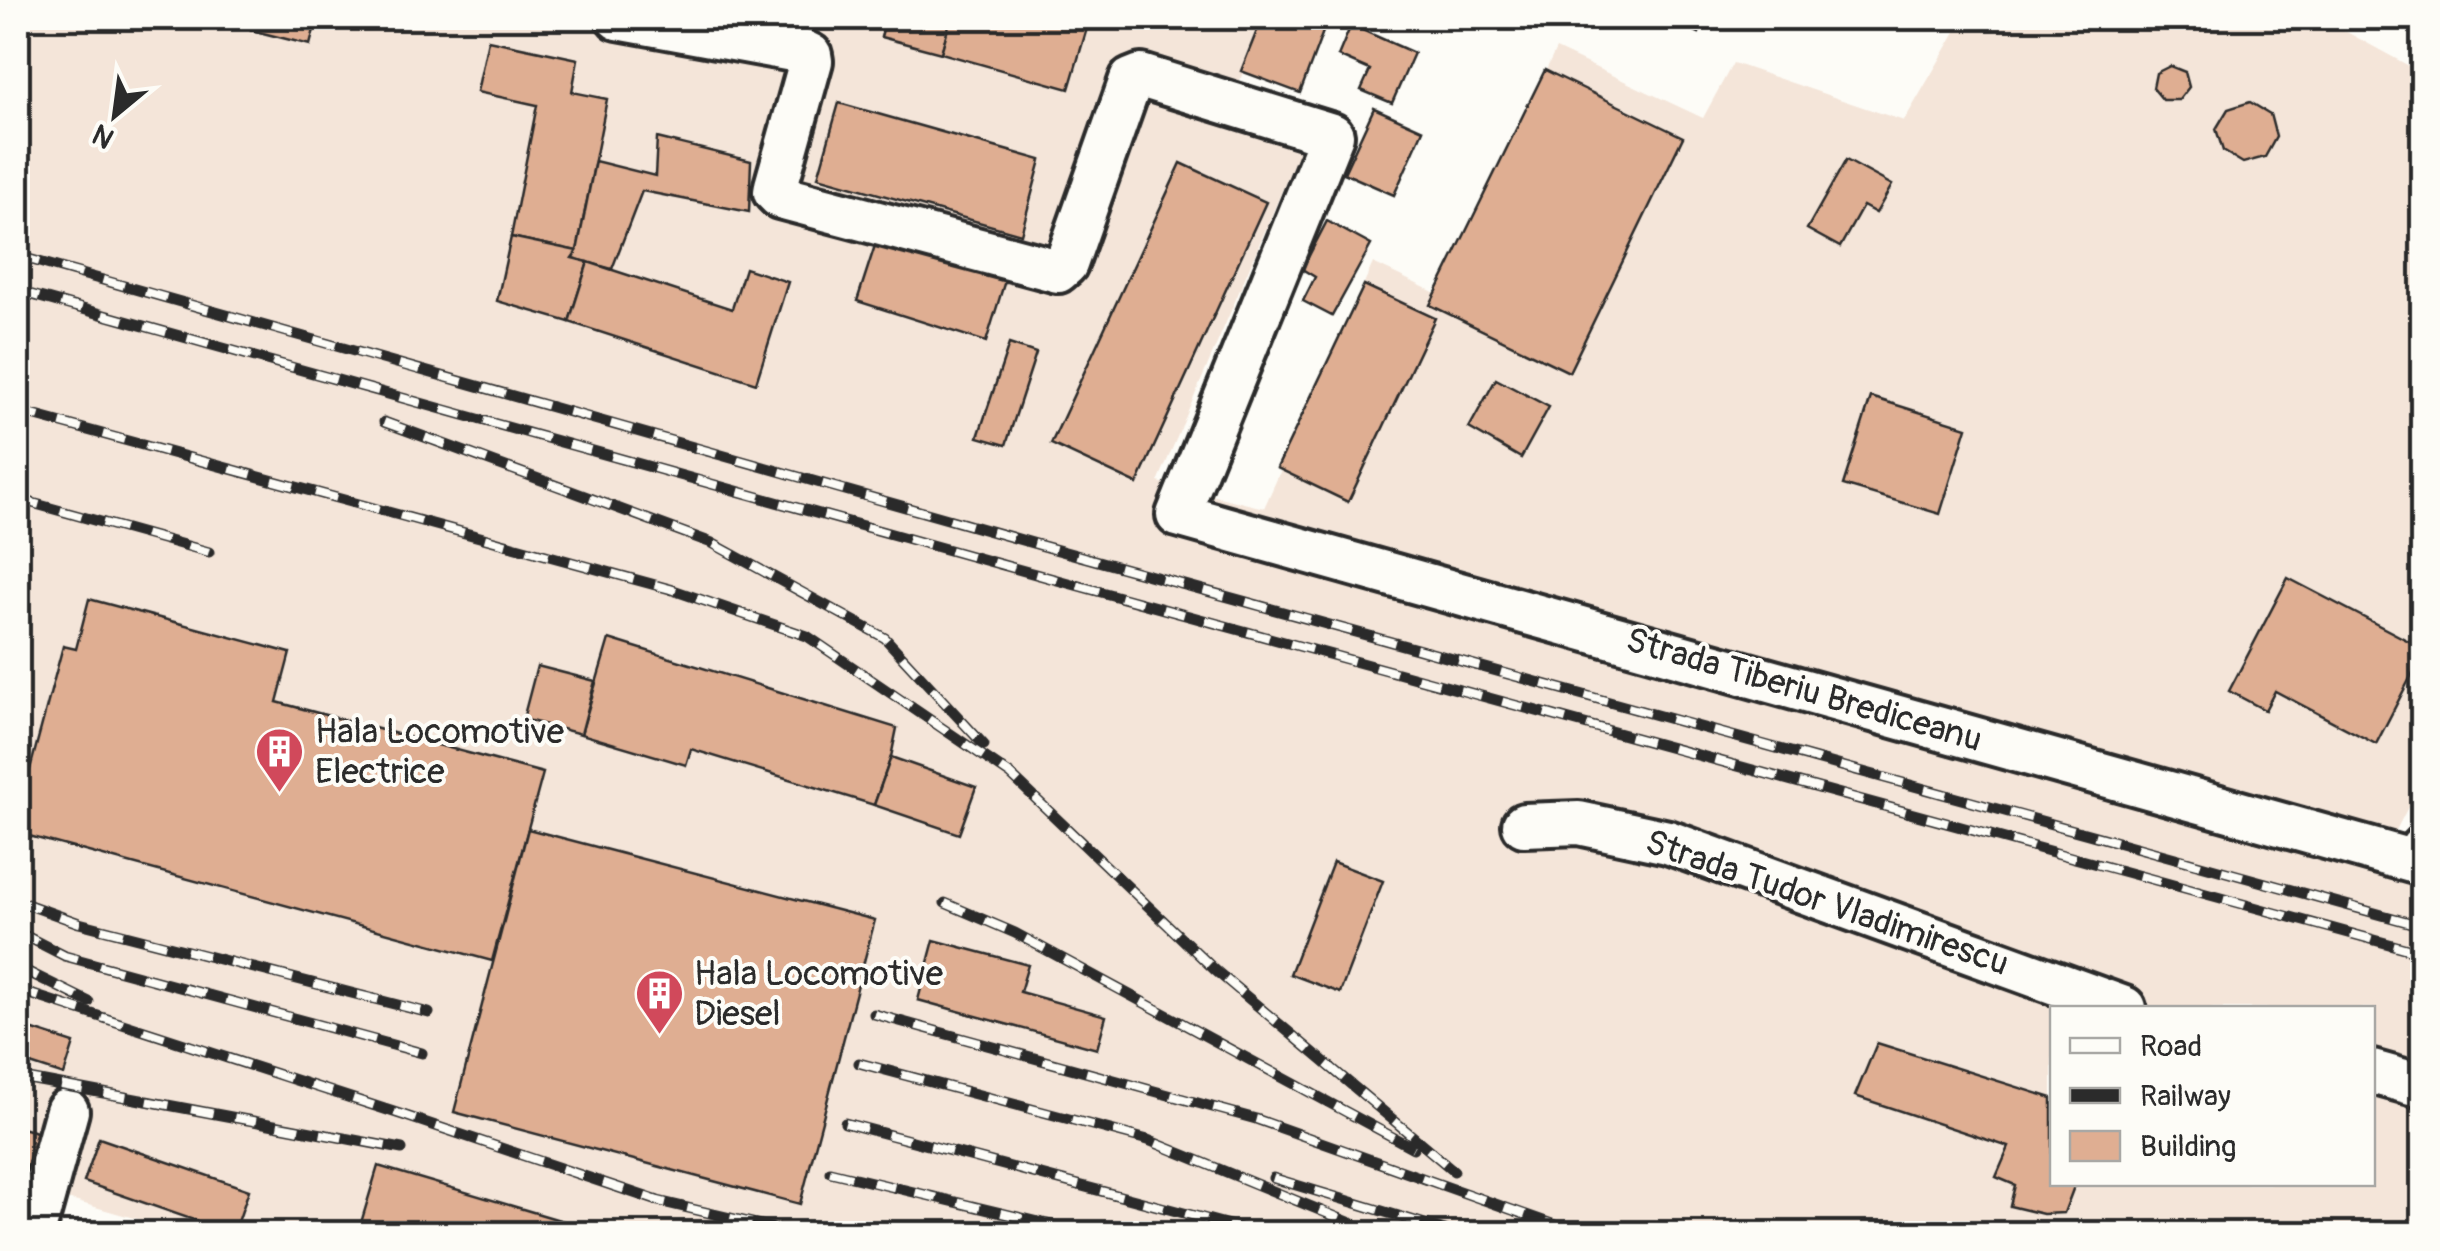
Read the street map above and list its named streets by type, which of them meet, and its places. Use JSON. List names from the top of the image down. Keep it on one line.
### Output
{"streets":{"street":["Strada Tiberiu Brediceanu","Strada Tudor Vladimirescu"]},"places":{"building":["Hala Locomotive Electrice","Hala Locomotive Diesel"]},"legend":["Road","Railway","Building"],"north":"bottom left"}
